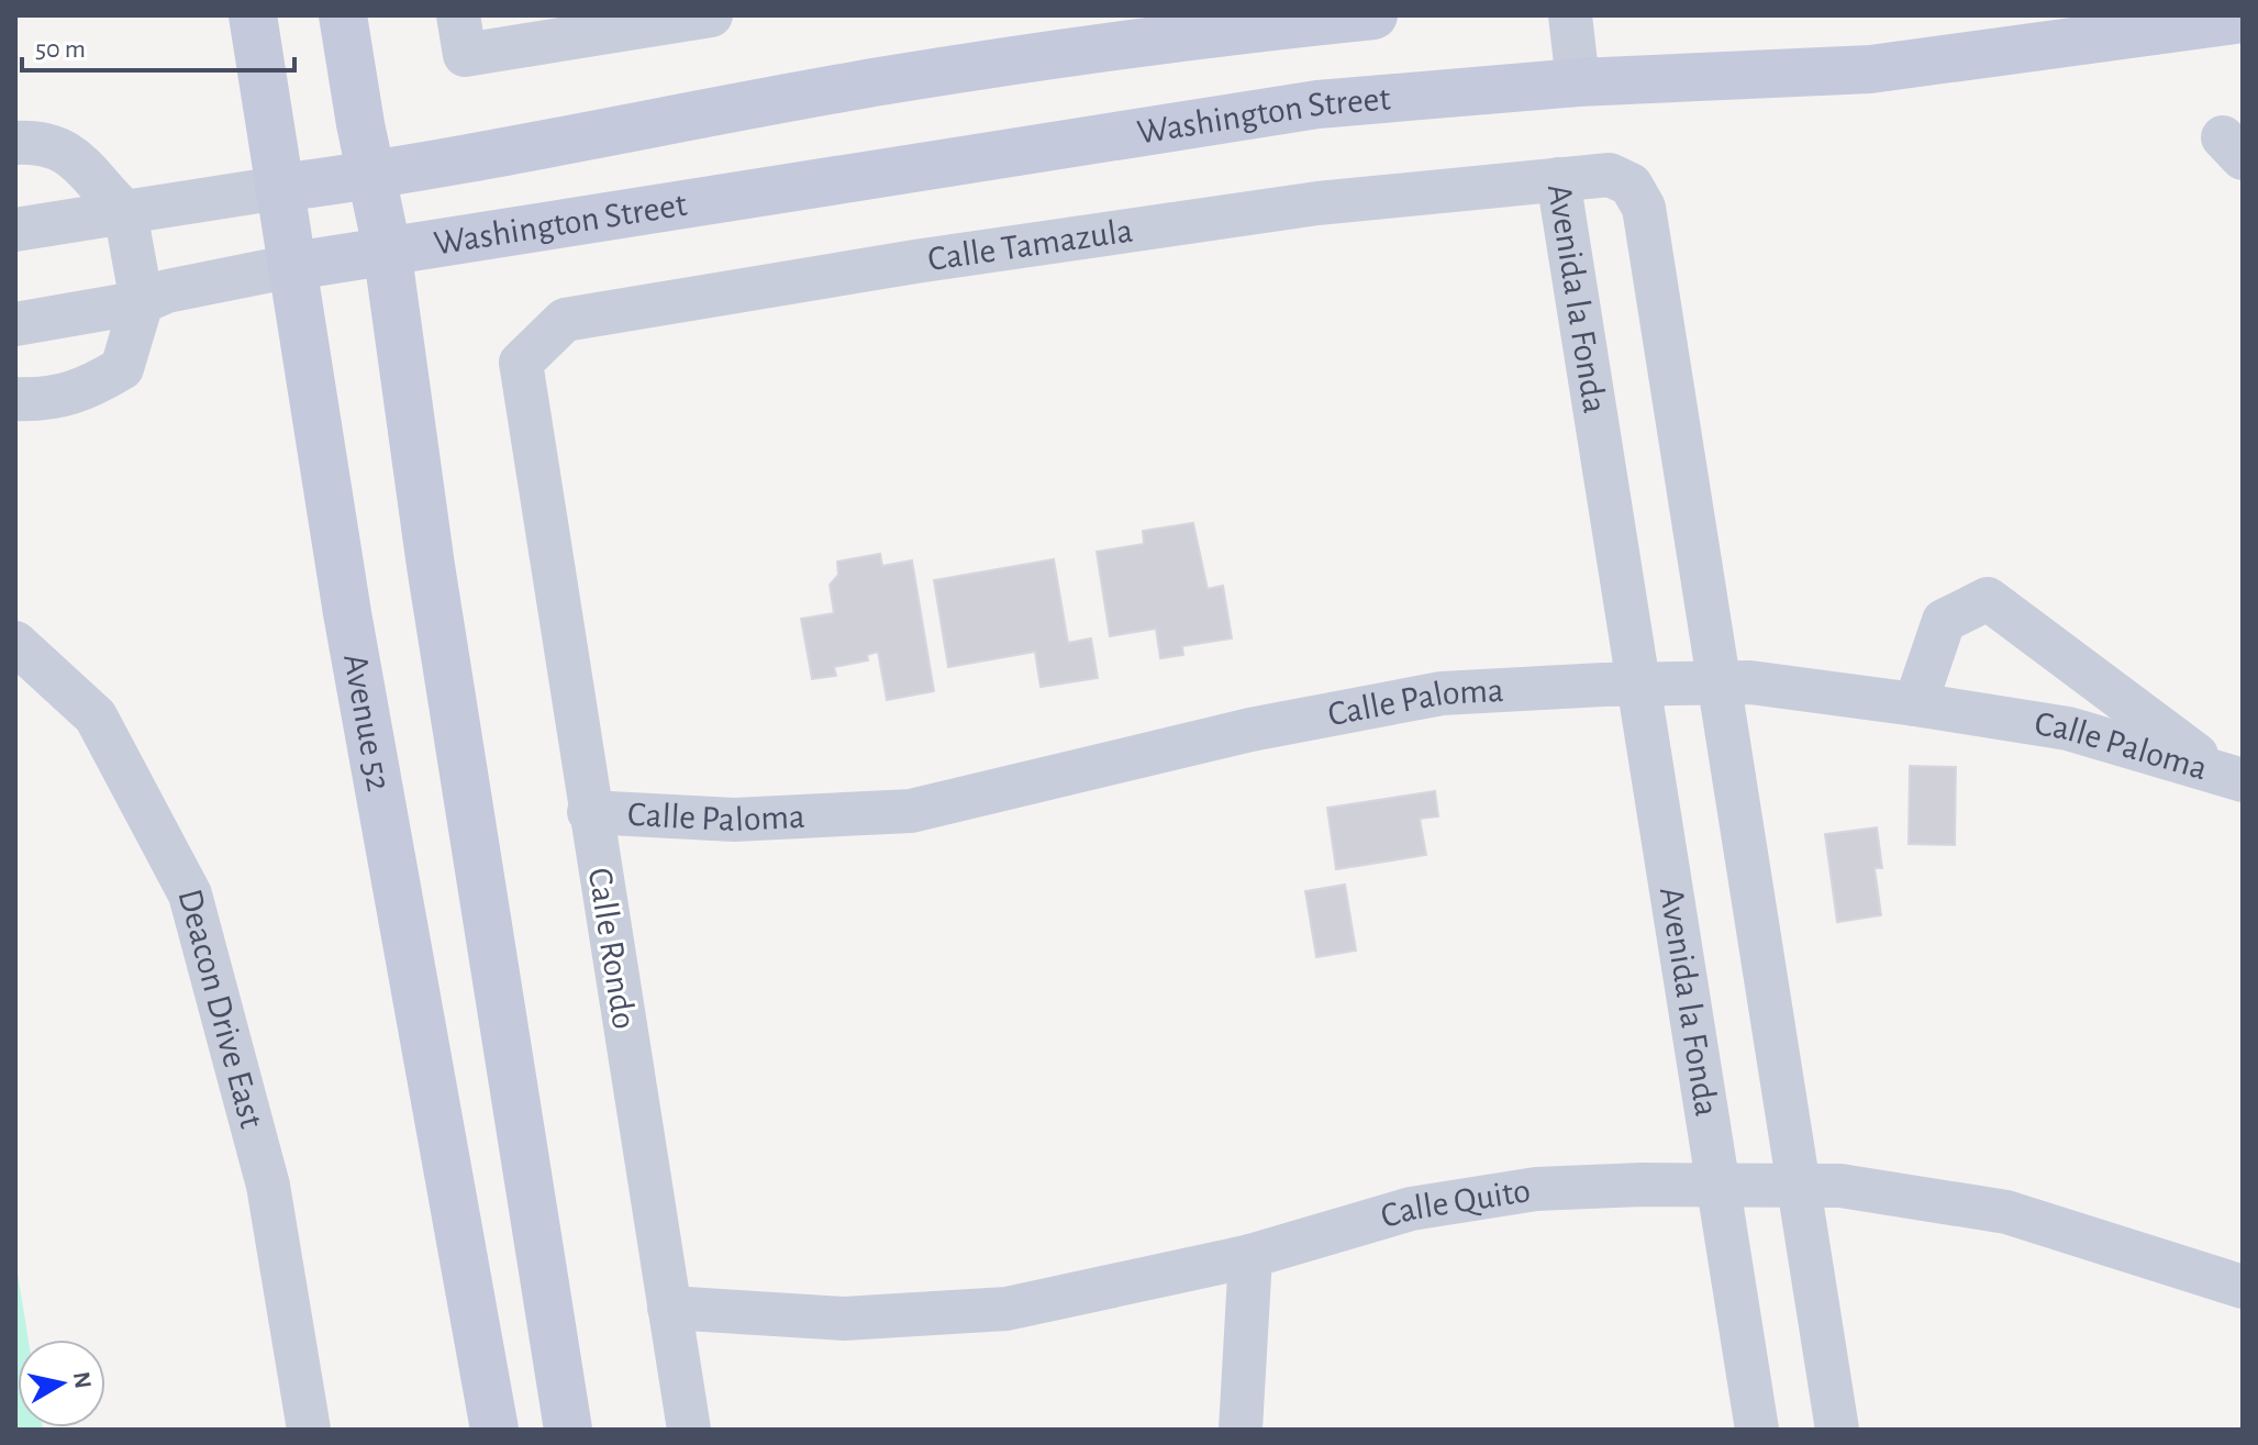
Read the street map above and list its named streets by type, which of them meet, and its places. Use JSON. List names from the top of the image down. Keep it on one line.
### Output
{"streets":{"main road":["Washington Street","Avenue 52"],"street":["Calle Tamazula","Avenida la Fonda","Calle Paloma","Calle Rondo","Deacon Drive East","Calle Quito"]},"crossings":[["Washington Street","Avenue 52"],["Calle Tamazula","Avenida la Fonda"],["Calle Tamazula","Calle Rondo"],["Avenida la Fonda","Calle Paloma"],["Avenida la Fonda","Calle Quito"],["Calle Paloma","Calle Rondo"],["Calle Rondo","Calle Quito"]],"scale_bar":"50 m","north":"right"}
